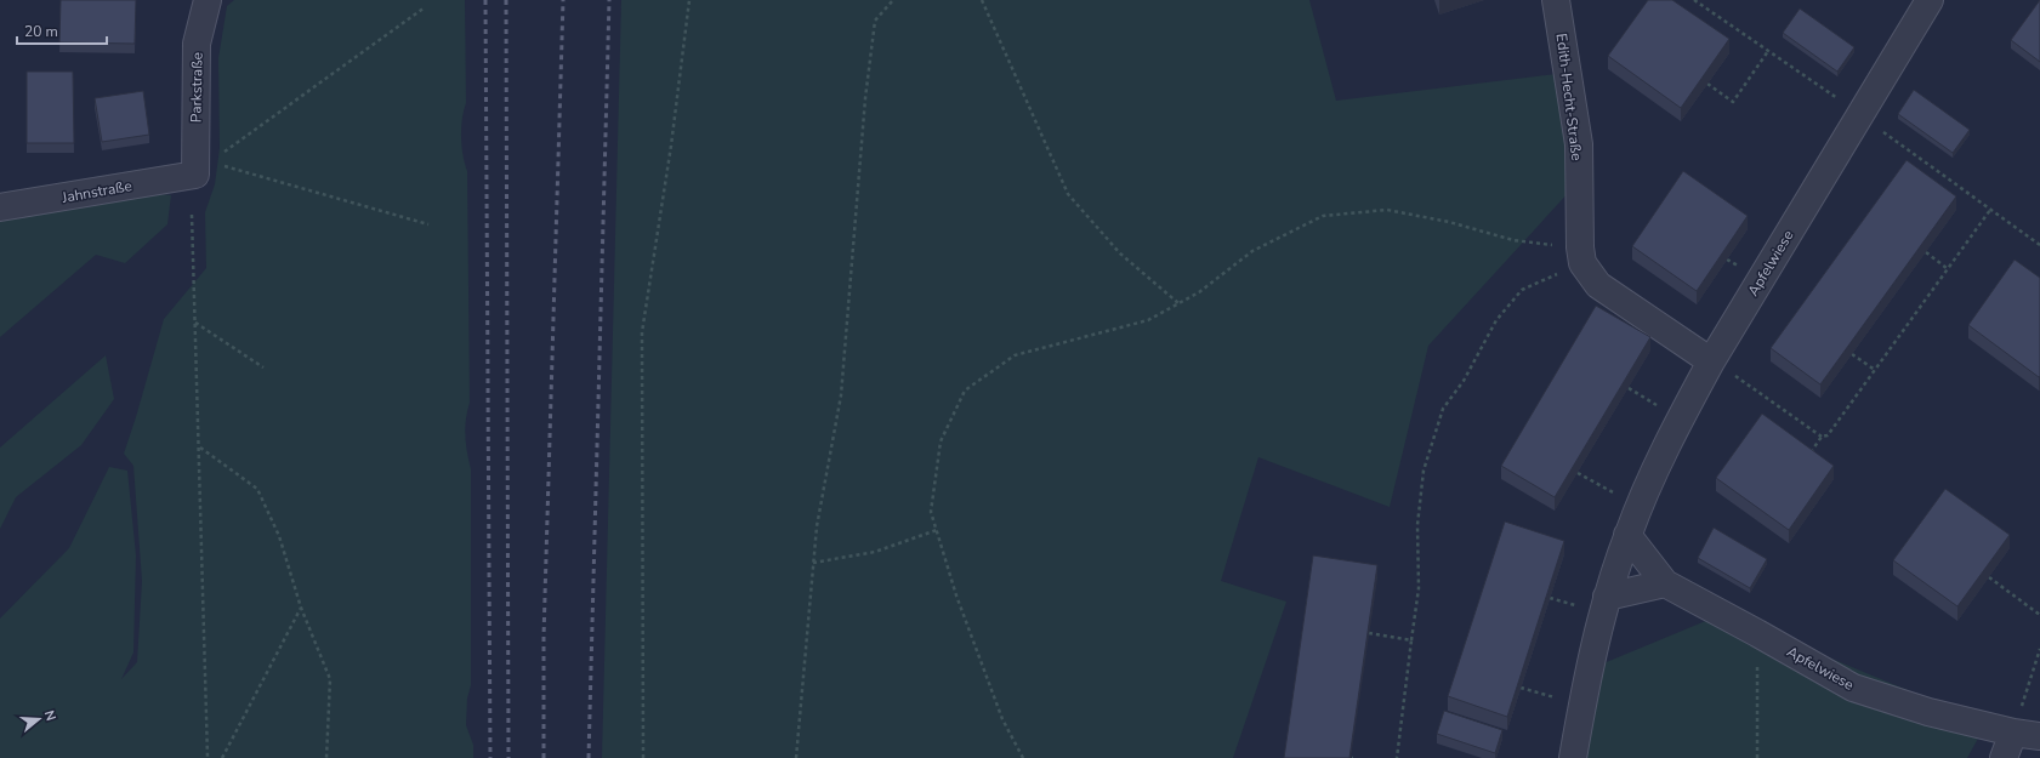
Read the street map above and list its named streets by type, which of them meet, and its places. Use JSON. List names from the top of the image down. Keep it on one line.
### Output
{"streets":{"street":["Parkstraße","Edith-Hecht-Straße","Jahnstraße","Apfelwiese"]},"crossings":[["Parkstraße","Jahnstraße"]],"scale_bar":"20 m","north":"right"}
